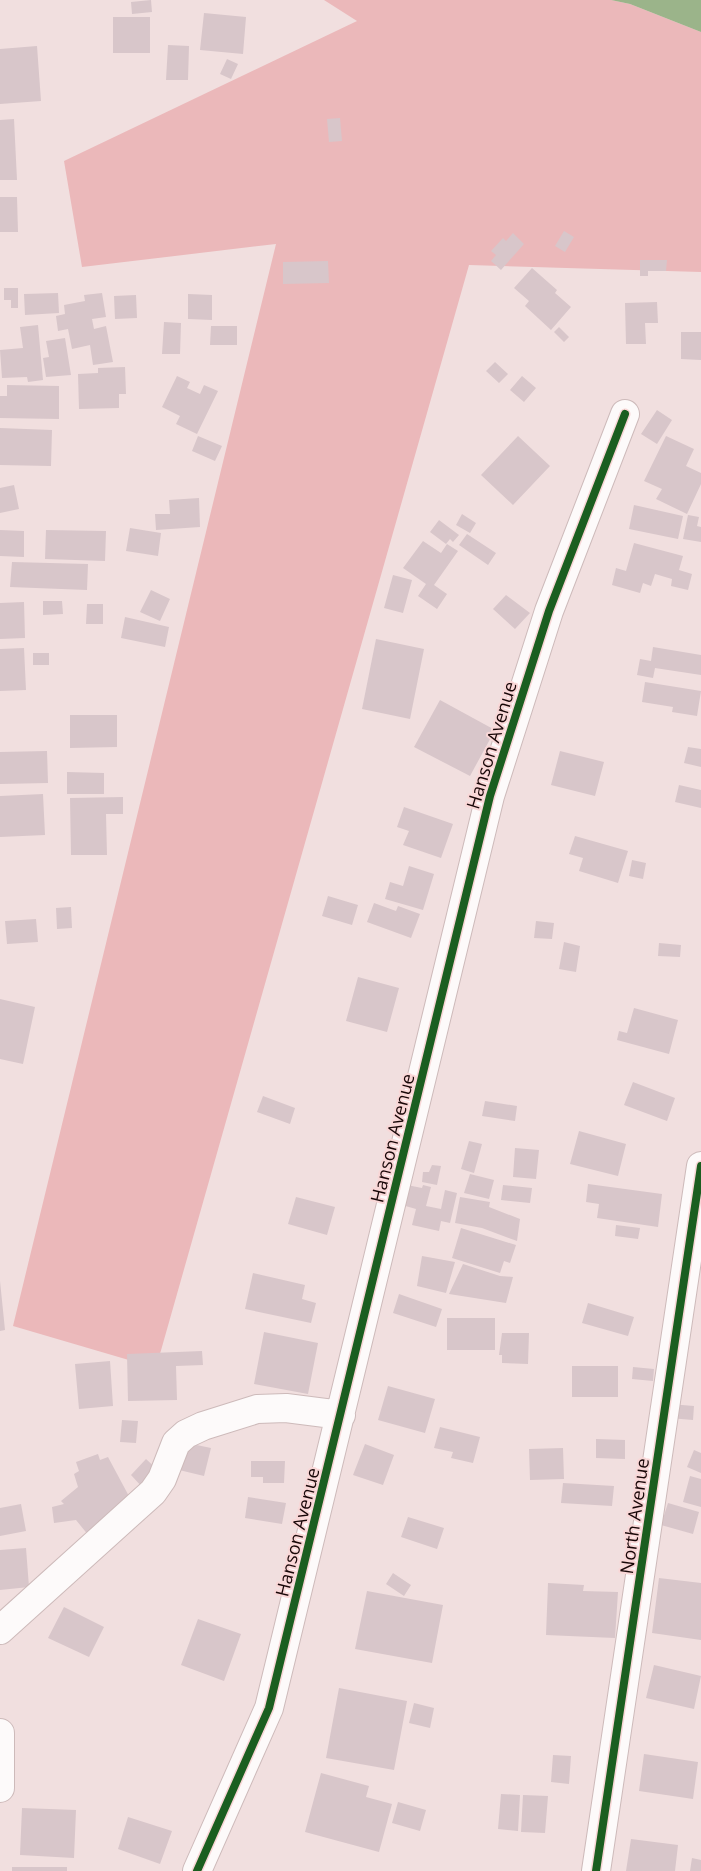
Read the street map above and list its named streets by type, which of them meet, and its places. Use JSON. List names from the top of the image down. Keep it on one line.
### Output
{"streets":{"street":["Hanson Avenue","North Avenue"]}}
